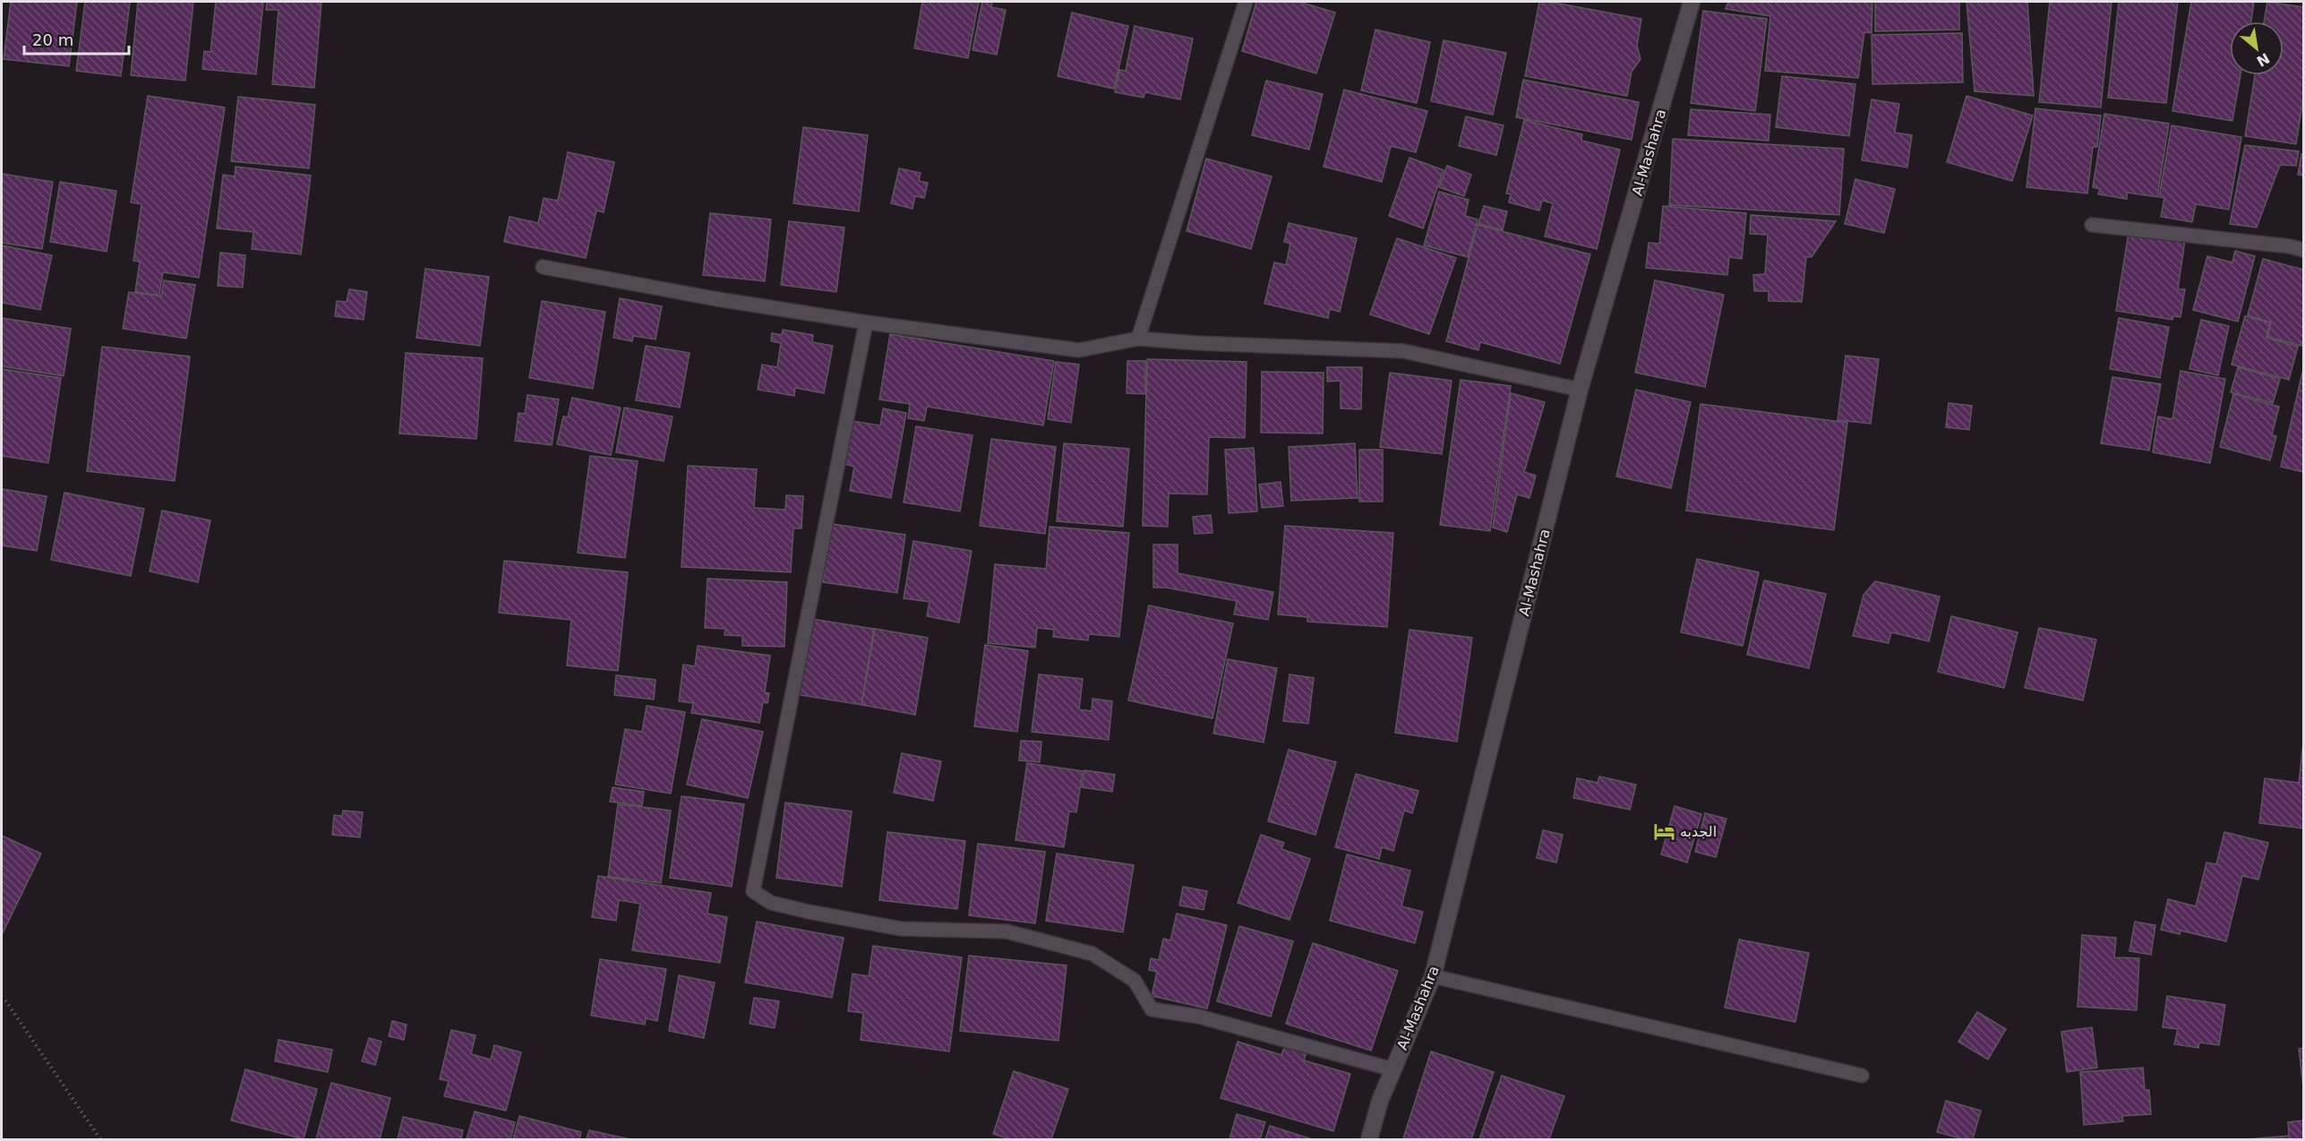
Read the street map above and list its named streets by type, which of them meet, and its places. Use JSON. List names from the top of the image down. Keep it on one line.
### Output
{"streets":{"street":["Al-Mashahra"]},"places":{"hotel":["الجدبه"]},"scale_bar":"20 m","north":"bottom right"}
